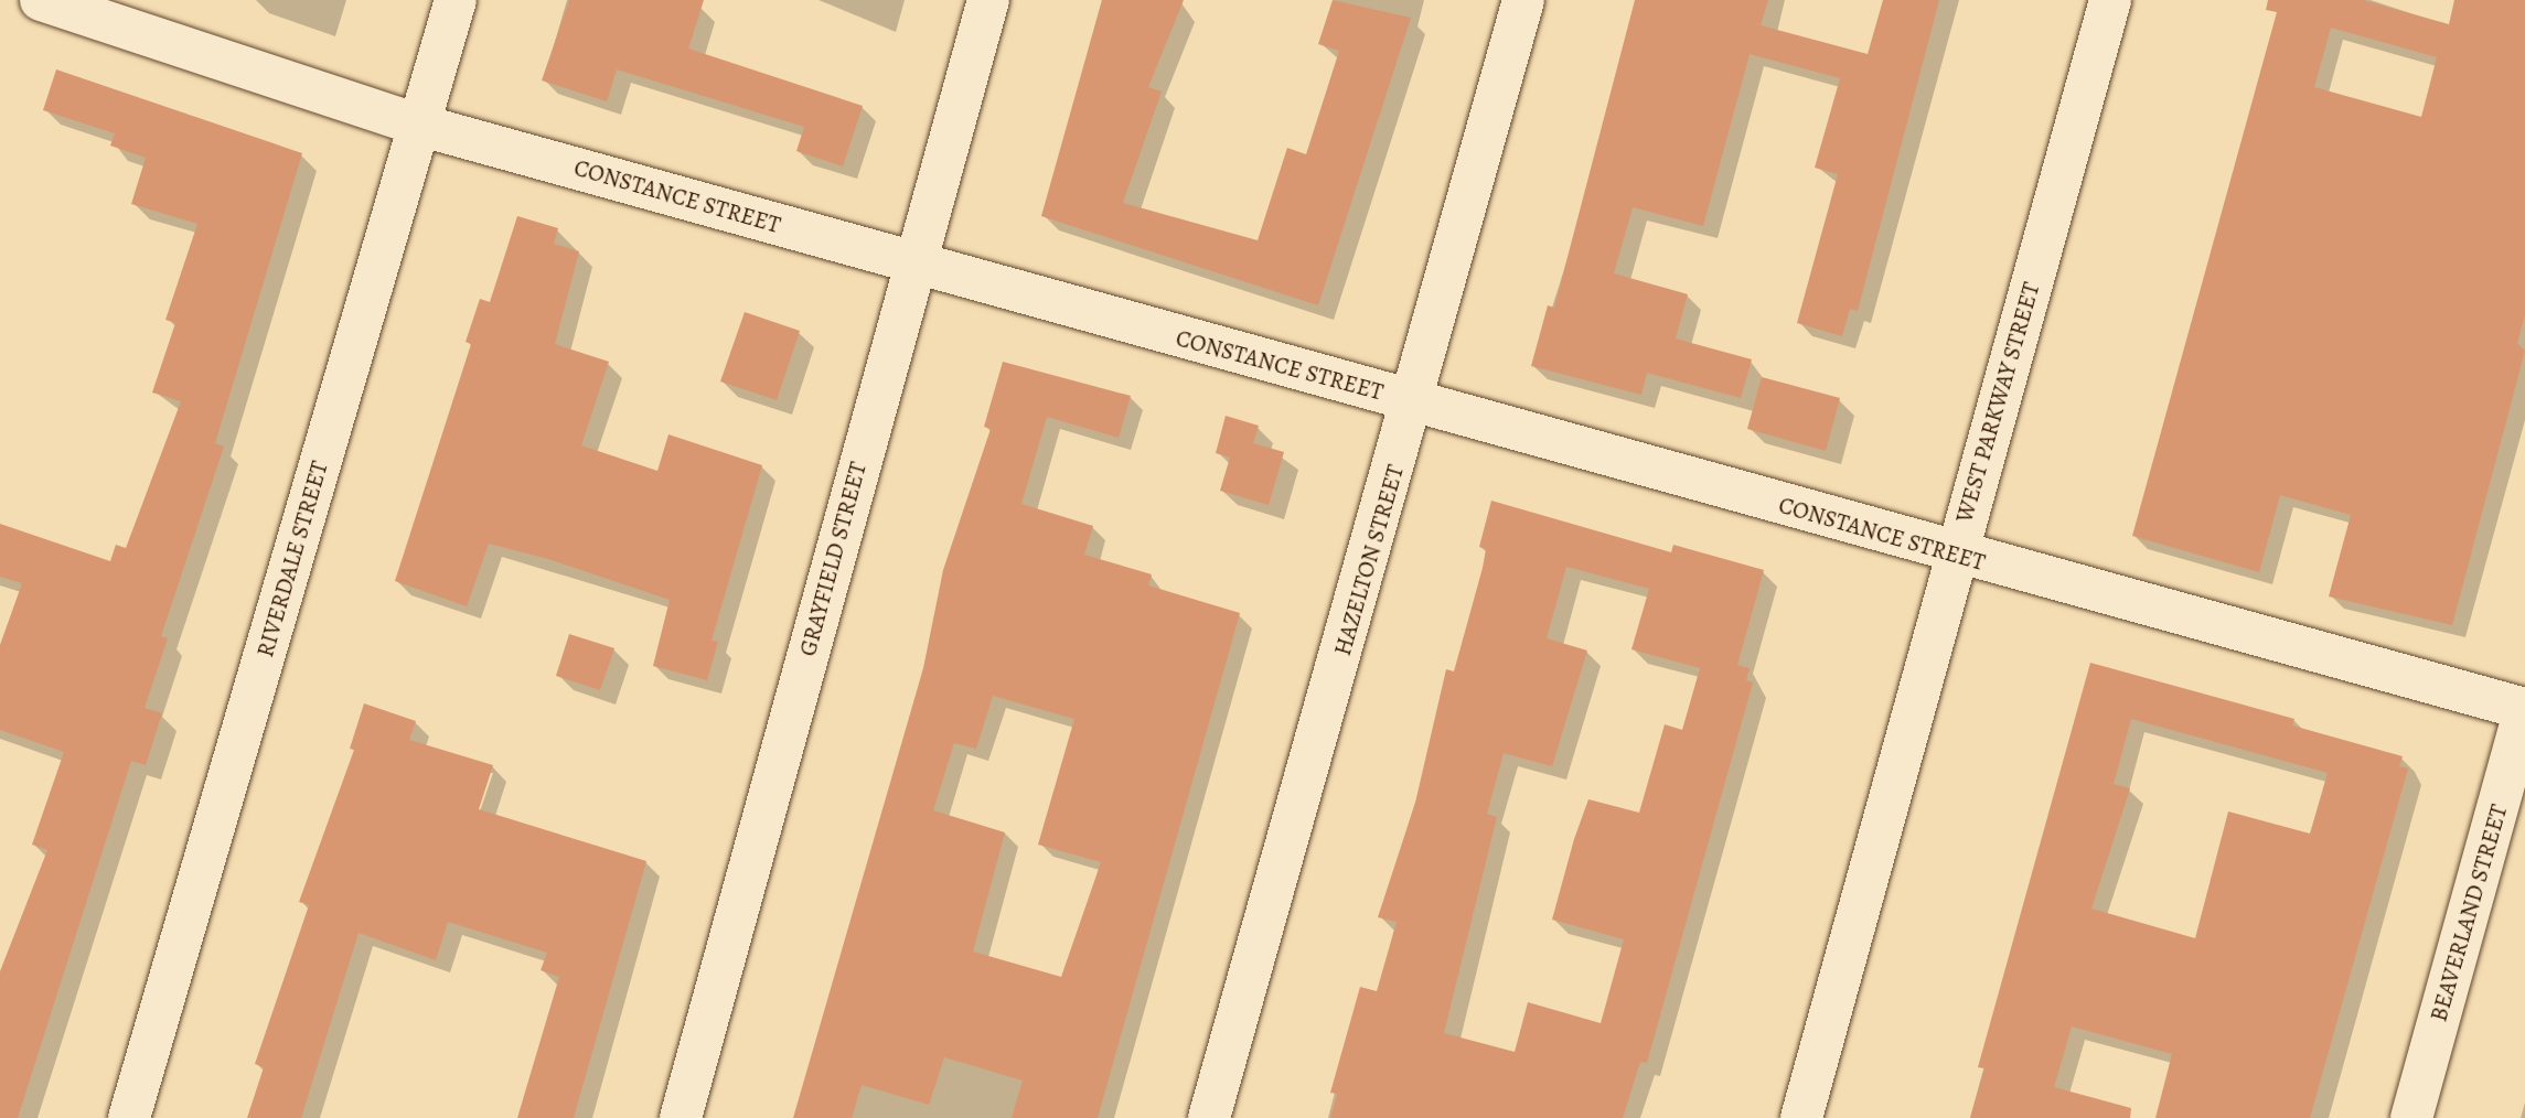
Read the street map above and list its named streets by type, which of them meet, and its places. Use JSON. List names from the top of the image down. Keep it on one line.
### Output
{"streets":{"street":["CONSTANCE STREET","WEST PARKWAY STREET","RIVERDALE STREET","GRAYFIELD STREET","HAZELTON STREET","BEAVERLAND STREET"]},"crossings":[["CONSTANCE STREET","WEST PARKWAY STREET"],["CONSTANCE STREET","RIVERDALE STREET"],["CONSTANCE STREET","GRAYFIELD STREET"],["CONSTANCE STREET","HAZELTON STREET"],["CONSTANCE STREET","BEAVERLAND STREET"]]}
